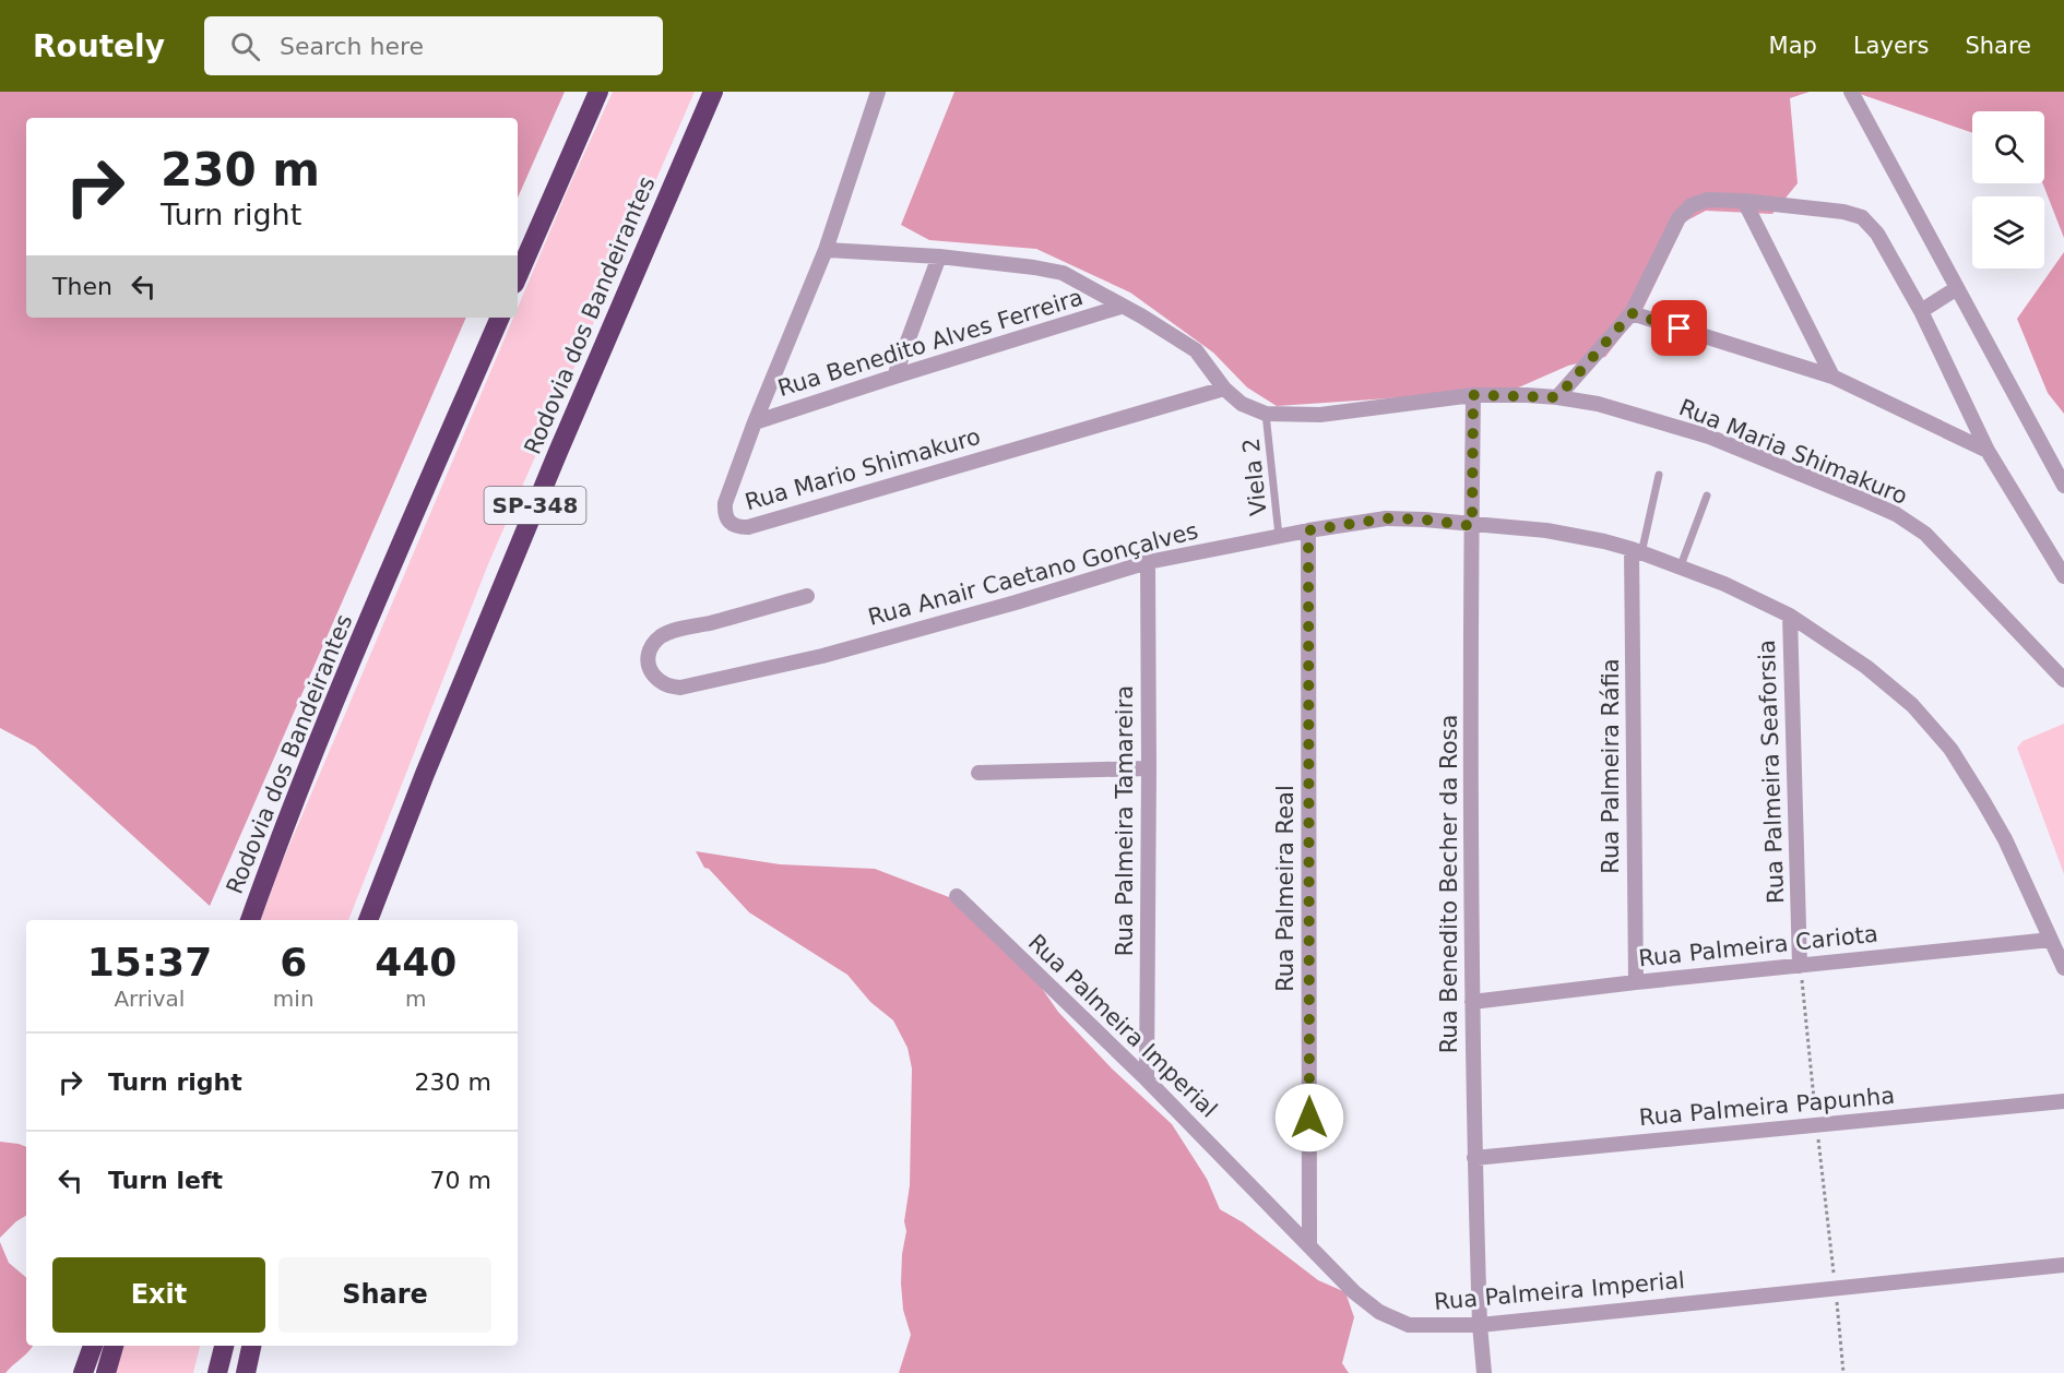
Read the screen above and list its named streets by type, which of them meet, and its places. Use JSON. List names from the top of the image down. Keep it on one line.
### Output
{"streets":{"highway":["Rodovia dos Bandeirantes","SP-348"],"street":["Rua Benedito Alves Ferreira","Rua Maria Shimakuro","Rua Mario Shimakuro","Rua Anair Caetano Gonçalves","Rua Palmeira Ráfia","Rua Palmeira Seaforsia","Rua Palmeira Tamareira","Rua Benedito Becher da Rosa","Rua Palmeira Real","Rua Palmeira Cariota","Rua Palmeira Imperial","Rua Palmeira Papunha"],"lane":["Viela 2"]},"crossings":[["Rua Benedito Alves Ferreira","Rua Maria Shimakuro"],["Rua Benedito Alves Ferreira","Rua Mario Shimakuro"],["Rua Maria Shimakuro","Rua Mario Shimakuro"],["Rua Maria Shimakuro","Viela 2"],["Rua Maria Shimakuro","Rua Benedito Becher da Rosa"],["Viela 2","Rua Anair Caetano Gonçalves"],["Rua Anair Caetano Gonçalves","Rua Palmeira Ráfia"],["Rua Anair Caetano Gonçalves","Rua Palmeira Seaforsia"],["Rua Anair Caetano Gonçalves","Rua Palmeira Tamareira"],["Rua Anair Caetano Gonçalves","Rua Benedito Becher da Rosa"],["Rua Anair Caetano Gonçalves","Rua Palmeira Real"],["Rua Anair Caetano Gonçalves","Rua Palmeira Cariota"],["Rua Palmeira Ráfia","Rua Palmeira Cariota"],["Rua Palmeira Seaforsia","Rua Palmeira Cariota"],["Rua Palmeira Tamareira","Rua Palmeira Imperial"],["Rua Benedito Becher da Rosa","Rua Palmeira Cariota"],["Rua Benedito Becher da Rosa","Rua Palmeira Imperial"],["Rua Benedito Becher da Rosa","Rua Palmeira Papunha"],["Rua Palmeira Real","Rua Palmeira Imperial"]],"page":{"header":"Routely","search":"Search here","nav":["Map","Layers","Share"],"turn":["230 m","Turn right"],"then":"Then","eta":["15:37","Arrival","6","min","440","m"],"list":[{"name":"Turn right","value":"230 m"},{"name":"Turn left","value":"70 m"}],"buttons":["Exit","Share"]}}
